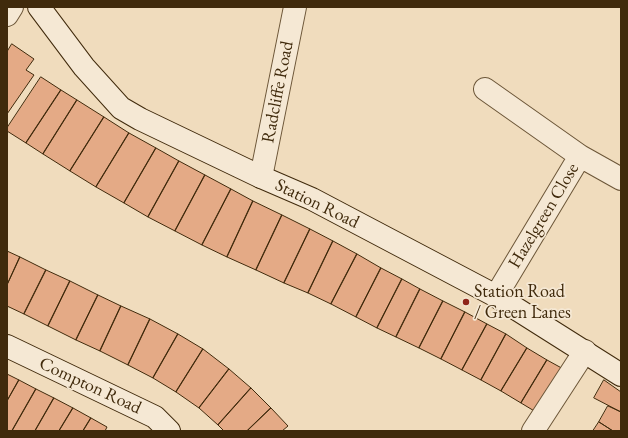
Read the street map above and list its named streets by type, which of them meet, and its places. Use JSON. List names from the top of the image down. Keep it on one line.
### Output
{"streets":{"street":["Radcliffe Road","Station Road","Hazelgreen Close","Compton Road"]},"crossings":[["Radcliffe Road","Station Road"],["Station Road","Hazelgreen Close"]],"places":["Station Road / Green Lanes"]}
